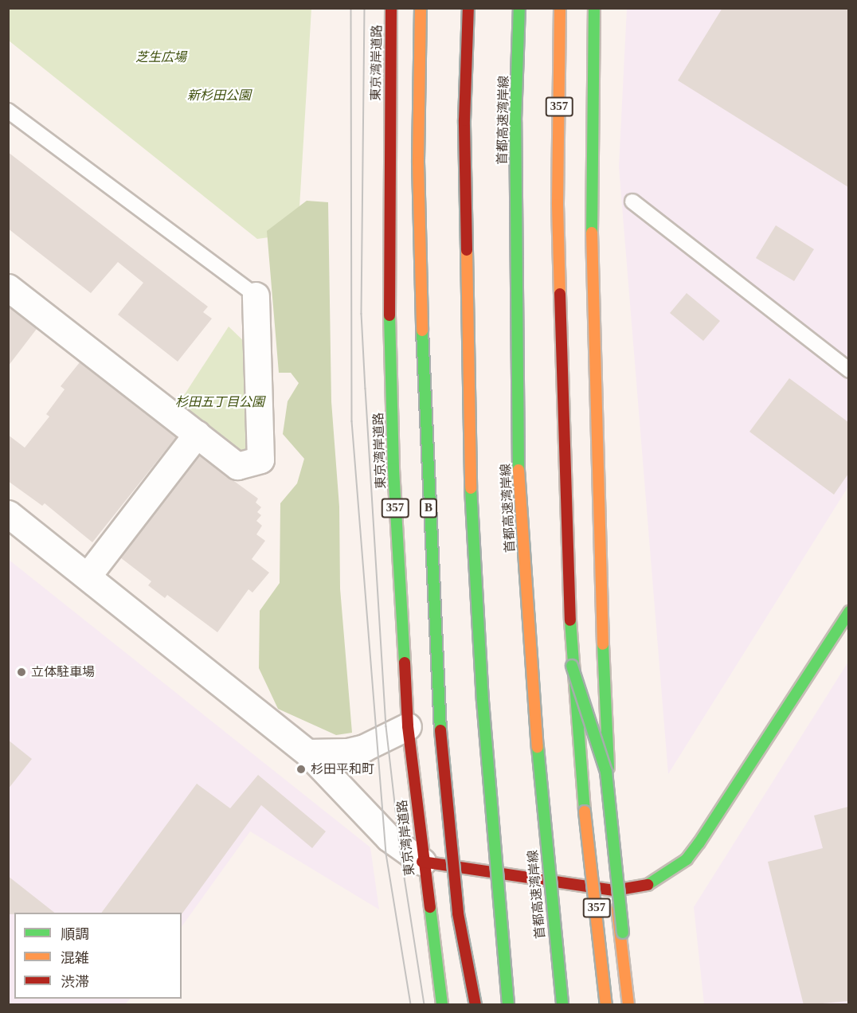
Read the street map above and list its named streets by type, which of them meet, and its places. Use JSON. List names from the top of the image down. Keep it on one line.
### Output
{"streets":{"main road":["東京湾岸道路","357","首都高速湾岸線","B"]},"parks":["芝生広場","新杉田公園","杉田五丁目公園"],"places":["立体駐車場","杉田平和町"],"legend":["順調","混雑","渋滞"]}
